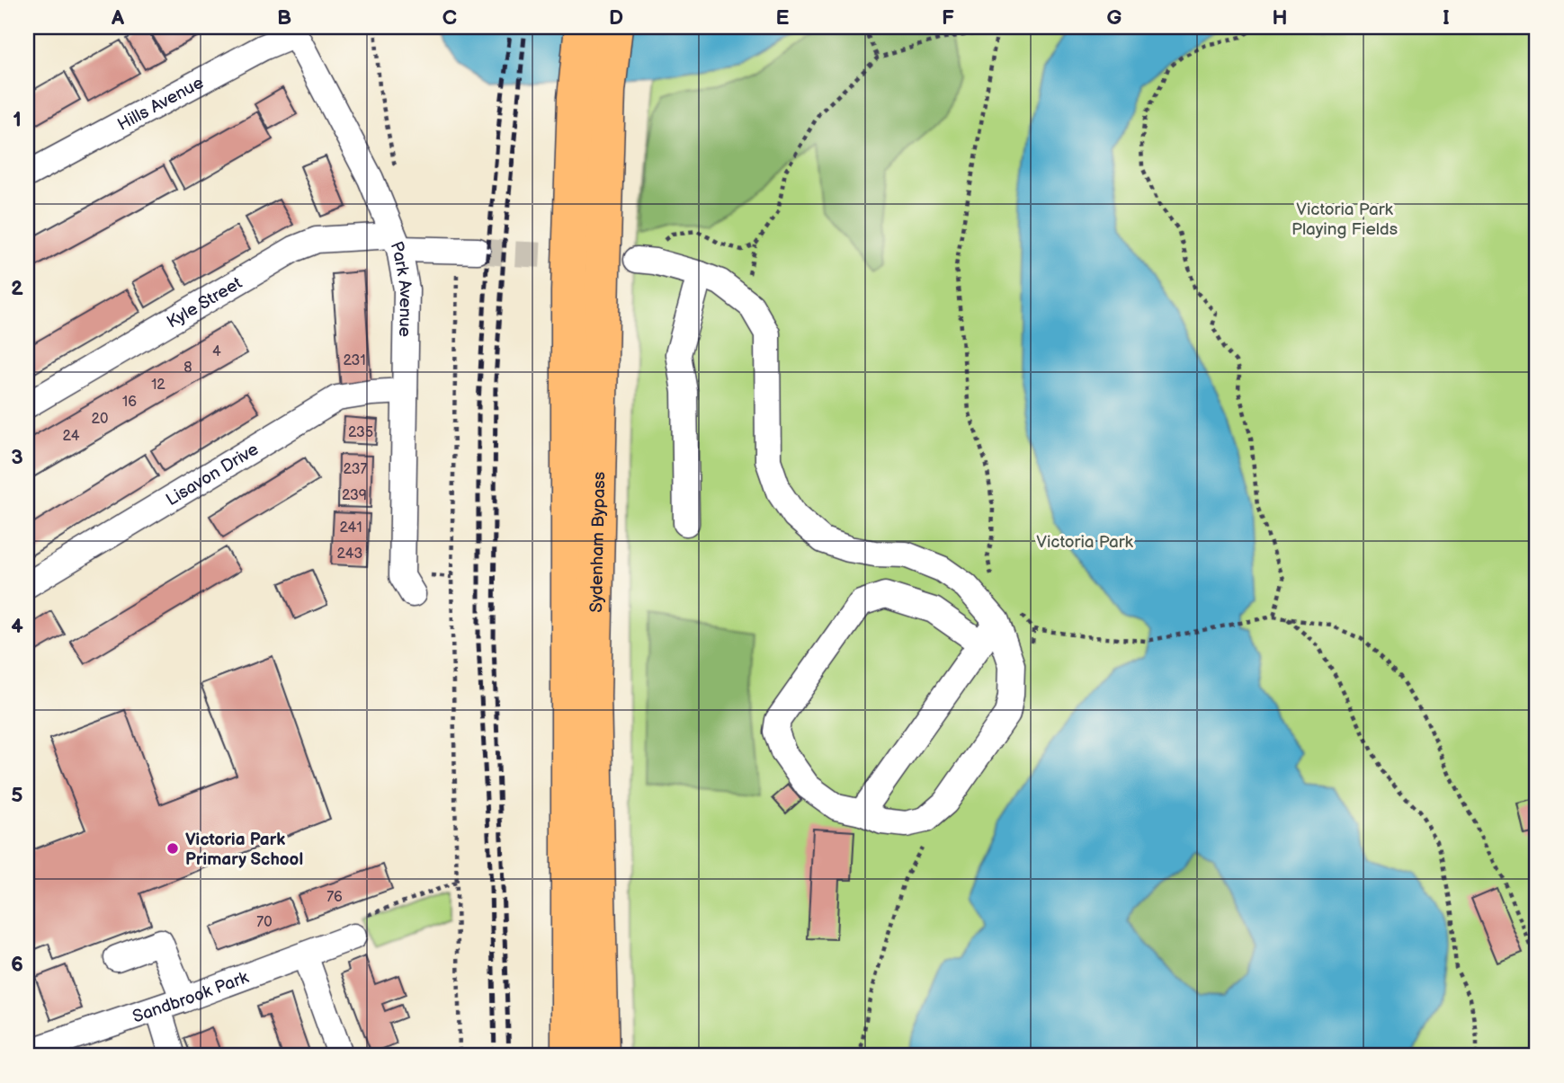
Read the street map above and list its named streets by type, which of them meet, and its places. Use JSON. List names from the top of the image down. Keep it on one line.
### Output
{"streets":{"highway":["Sydenham Bypass"],"street":["Hills Avenue","Park Avenue","Kyle Street","Lisavon Drive","Sandbrook Park"]},"crossings":[["Hills Avenue","Park Avenue"],["Park Avenue","Kyle Street"],["Park Avenue","Lisavon Drive"]],"parks":["Victoria Park Playing Fields","Victoria Park"],"places":["Victoria Park Primary School"],"house_numbers":["4","231","8","12","16","20","235","24","237","239","241","243","76","70"],"grid":{"columns":["A","B","C","D","E","F","G","H","I"],"rows":["1","2","3","4","5","6"]}}
